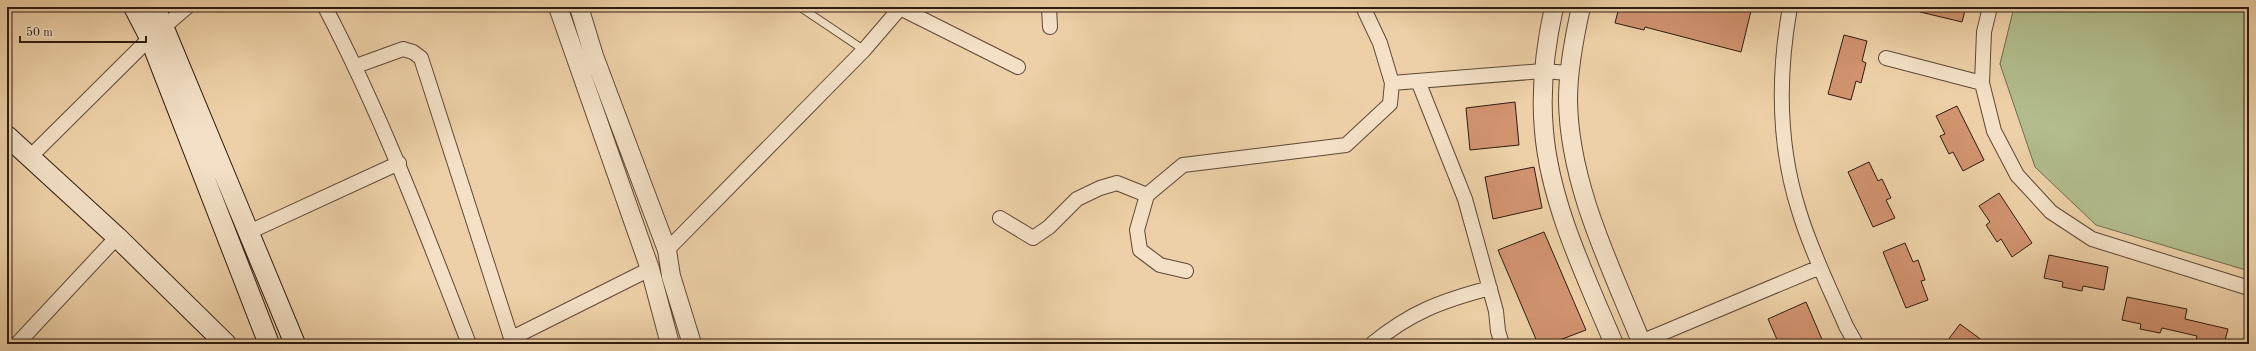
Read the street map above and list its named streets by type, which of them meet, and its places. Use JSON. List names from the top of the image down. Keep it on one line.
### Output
{"scale_bar":"50 m"}
